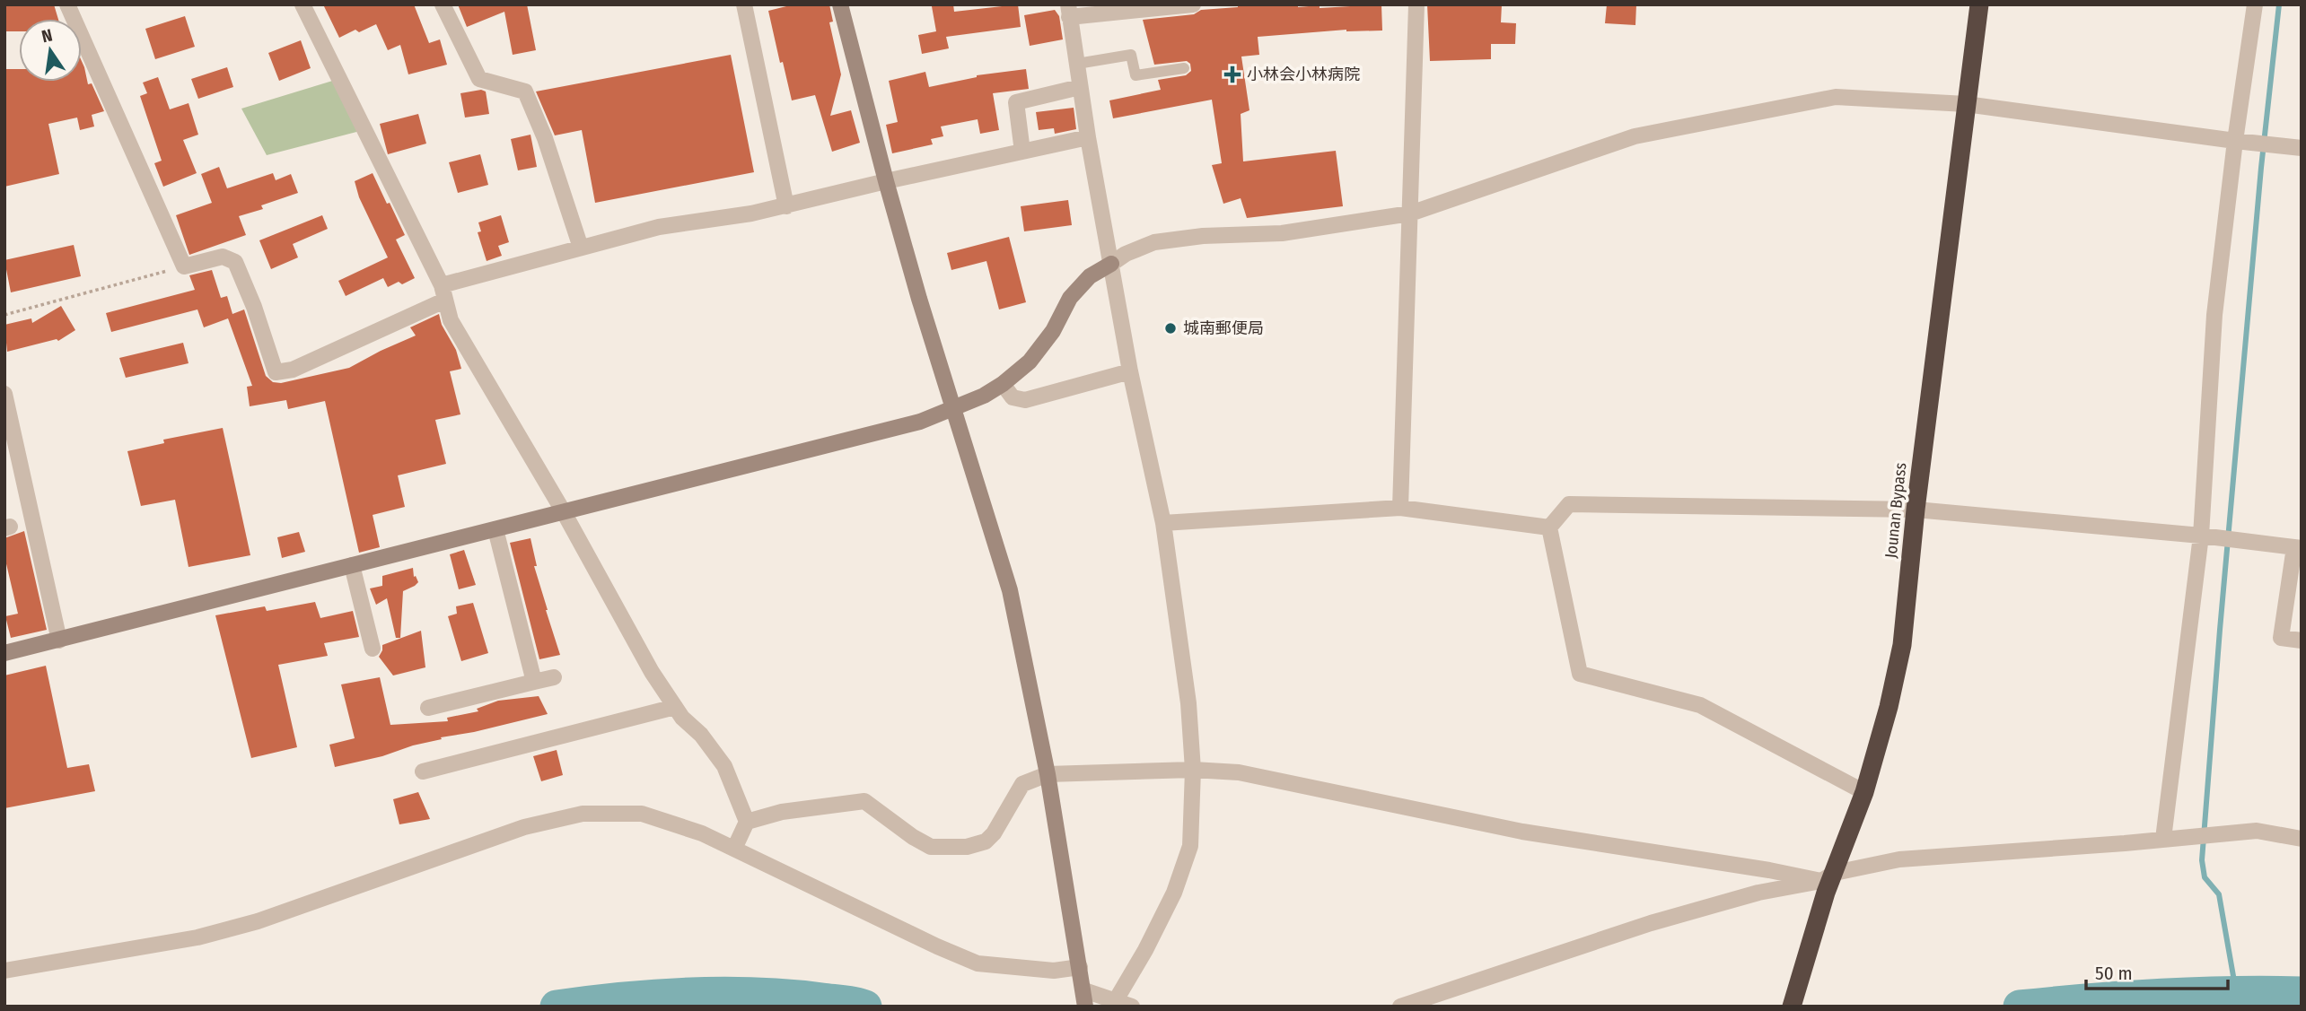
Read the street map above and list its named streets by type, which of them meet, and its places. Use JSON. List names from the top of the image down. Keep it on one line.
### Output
{"streets":{"highway":["Jounan Bypass"]},"places":{"health":["小林会小林病院"],"other":["城南郵便局"]},"scale_bar":"50 m","north":"top"}
